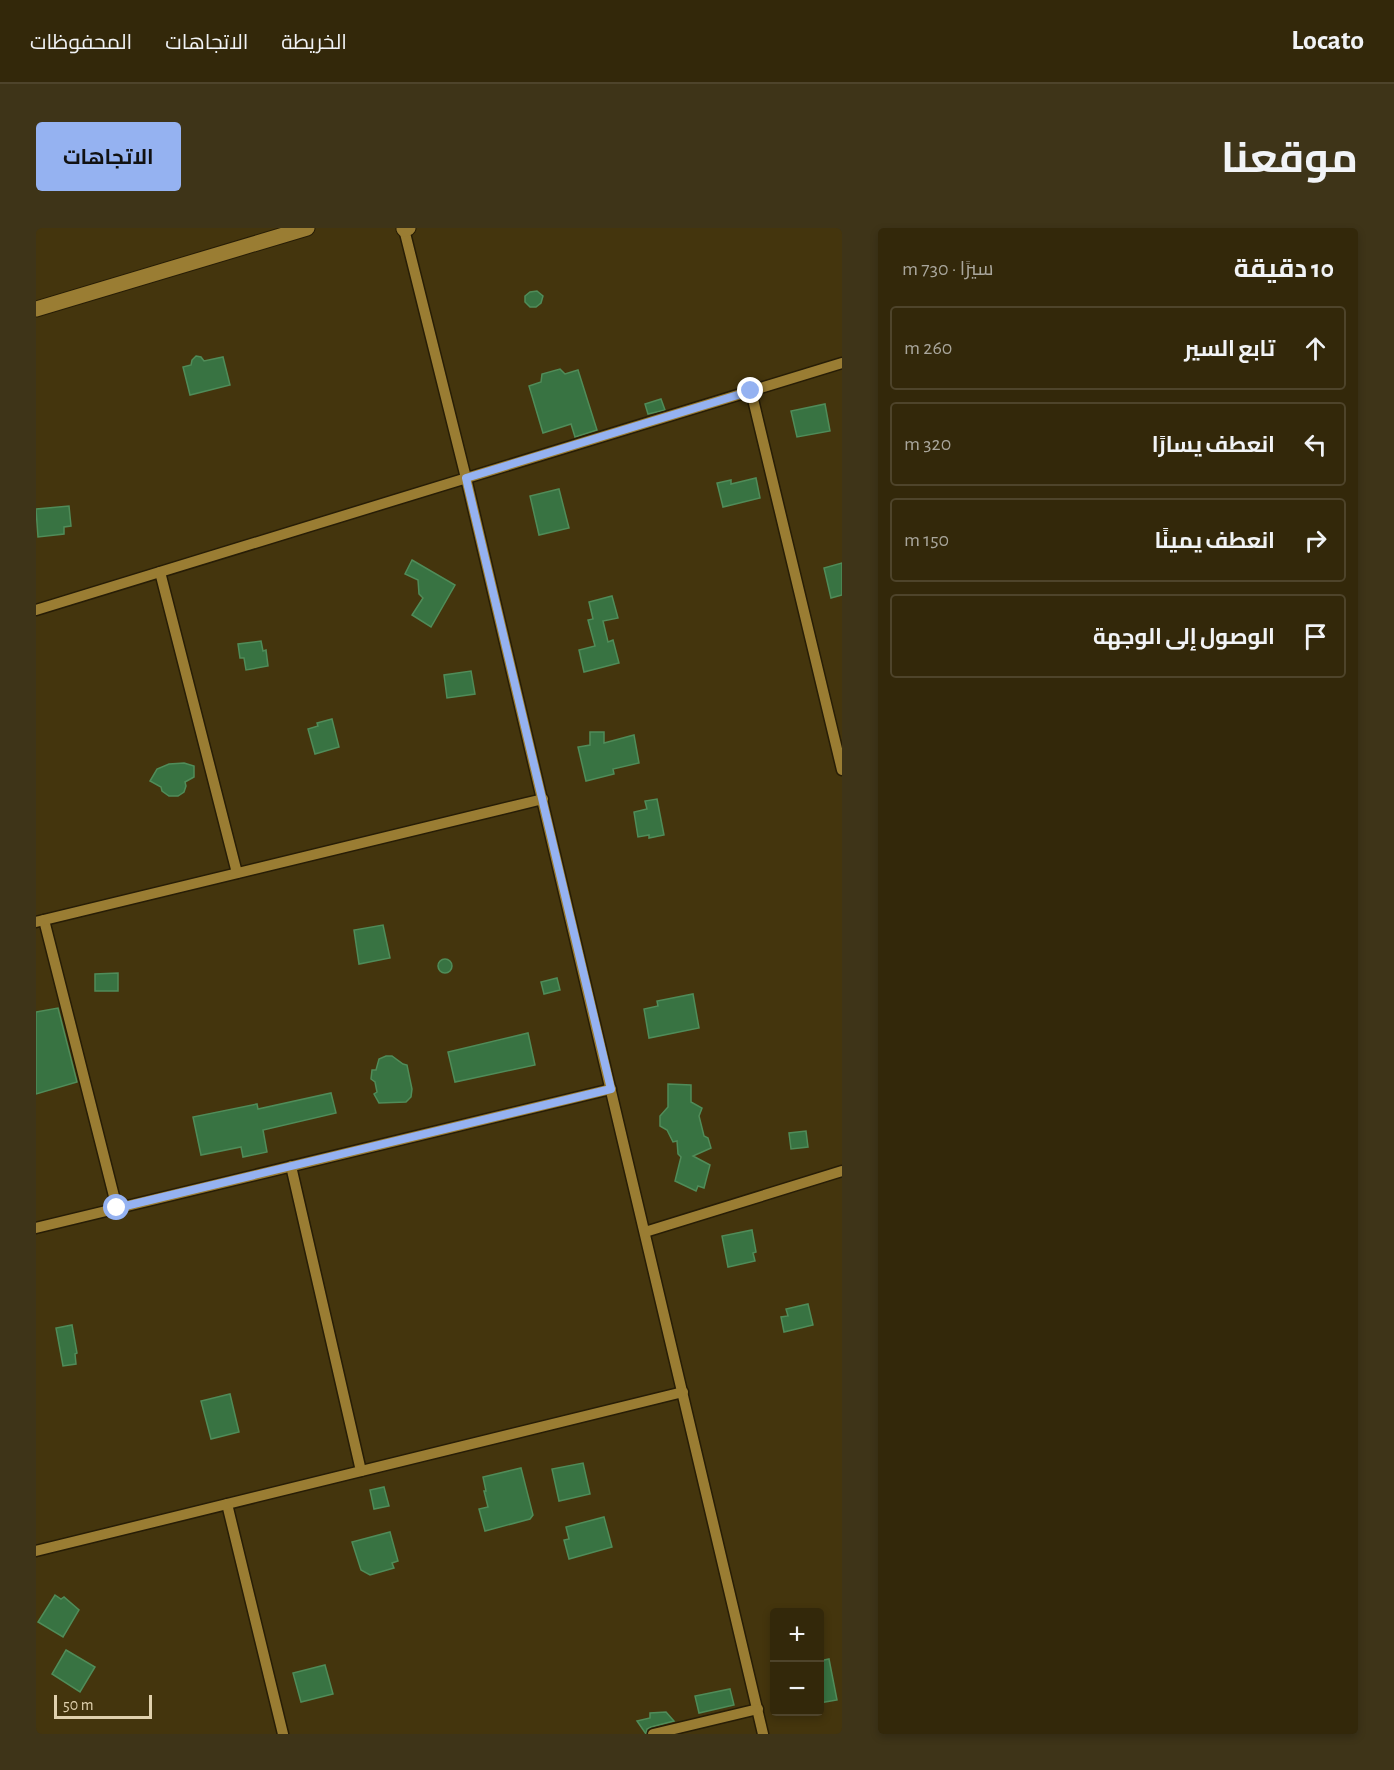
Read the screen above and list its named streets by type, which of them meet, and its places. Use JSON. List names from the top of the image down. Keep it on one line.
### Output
{"scale_bar":"50 m","page":{"header":"Locato","nav":["الخريطة","الاتجاهات","المحفوظات"],"title":"موقعنا","buttons":"الاتجاهات","heading":["10 دقيقة","سيرًا · 730 m"],"list":[["تابع السير","260 m"],["انعطف يسارًا","320 m"],["انعطف يمينًا","150 m"],"الوصول إلى الوجهة"],"map_buttons":["+","−"],"scale":"50 m"}}
